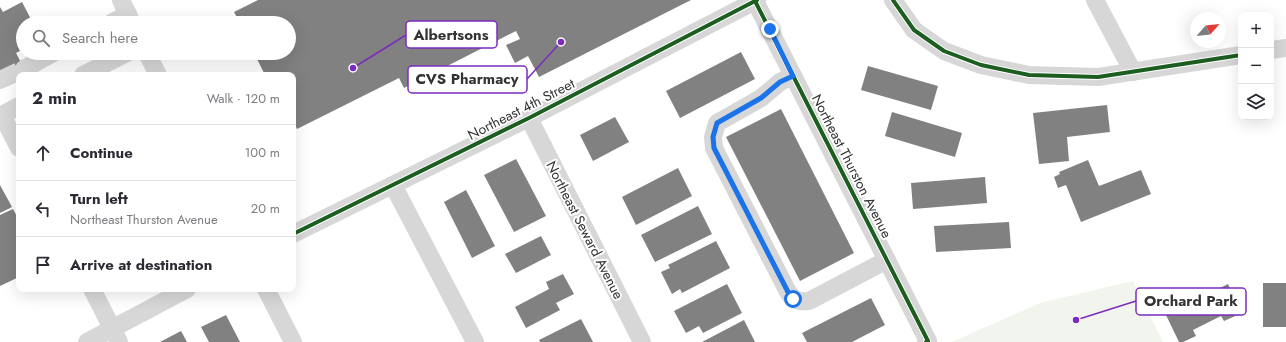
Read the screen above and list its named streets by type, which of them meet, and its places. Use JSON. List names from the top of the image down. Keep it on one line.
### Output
{"streets":{"street":["Northeast 4th Street","Northeast Thurston Avenue","Northeast Seward Avenue"]},"crossings":[["Northeast 4th Street","Northeast Thurston Avenue"],["Northeast 4th Street","Northeast Seward Avenue"]],"places":["CVS Pharmacy","Albertsons","Orchard Park"],"north":"top right","page":{"map_buttons":["+","−"],"search":"Search here","heading":["2 min","Walk · 120 m"],"list":[["Continue","100 m"],["Turn left","Northeast Thurston Avenue","20 m"],"Arrive at destination"]}}
